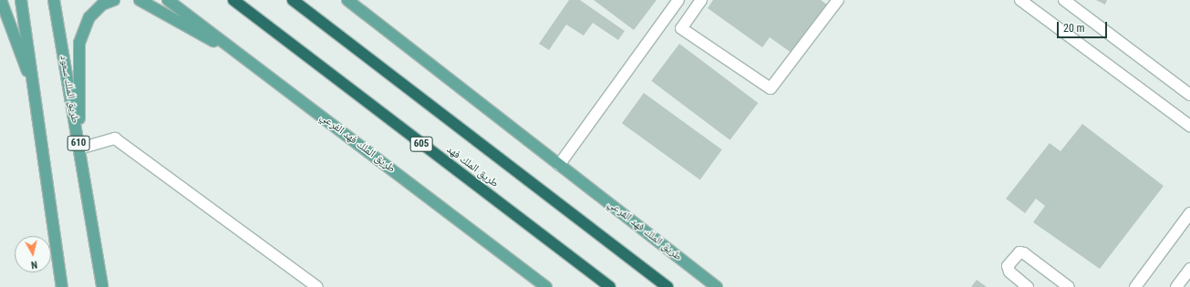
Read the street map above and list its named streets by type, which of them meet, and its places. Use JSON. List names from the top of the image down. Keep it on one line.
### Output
{"streets":{"highway":["605","طريق الملك فهد"],"main road":["طريق الملك سعود","610","طريق الملك فهد الفرعي"]},"scale_bar":"20 m","north":"bottom"}
